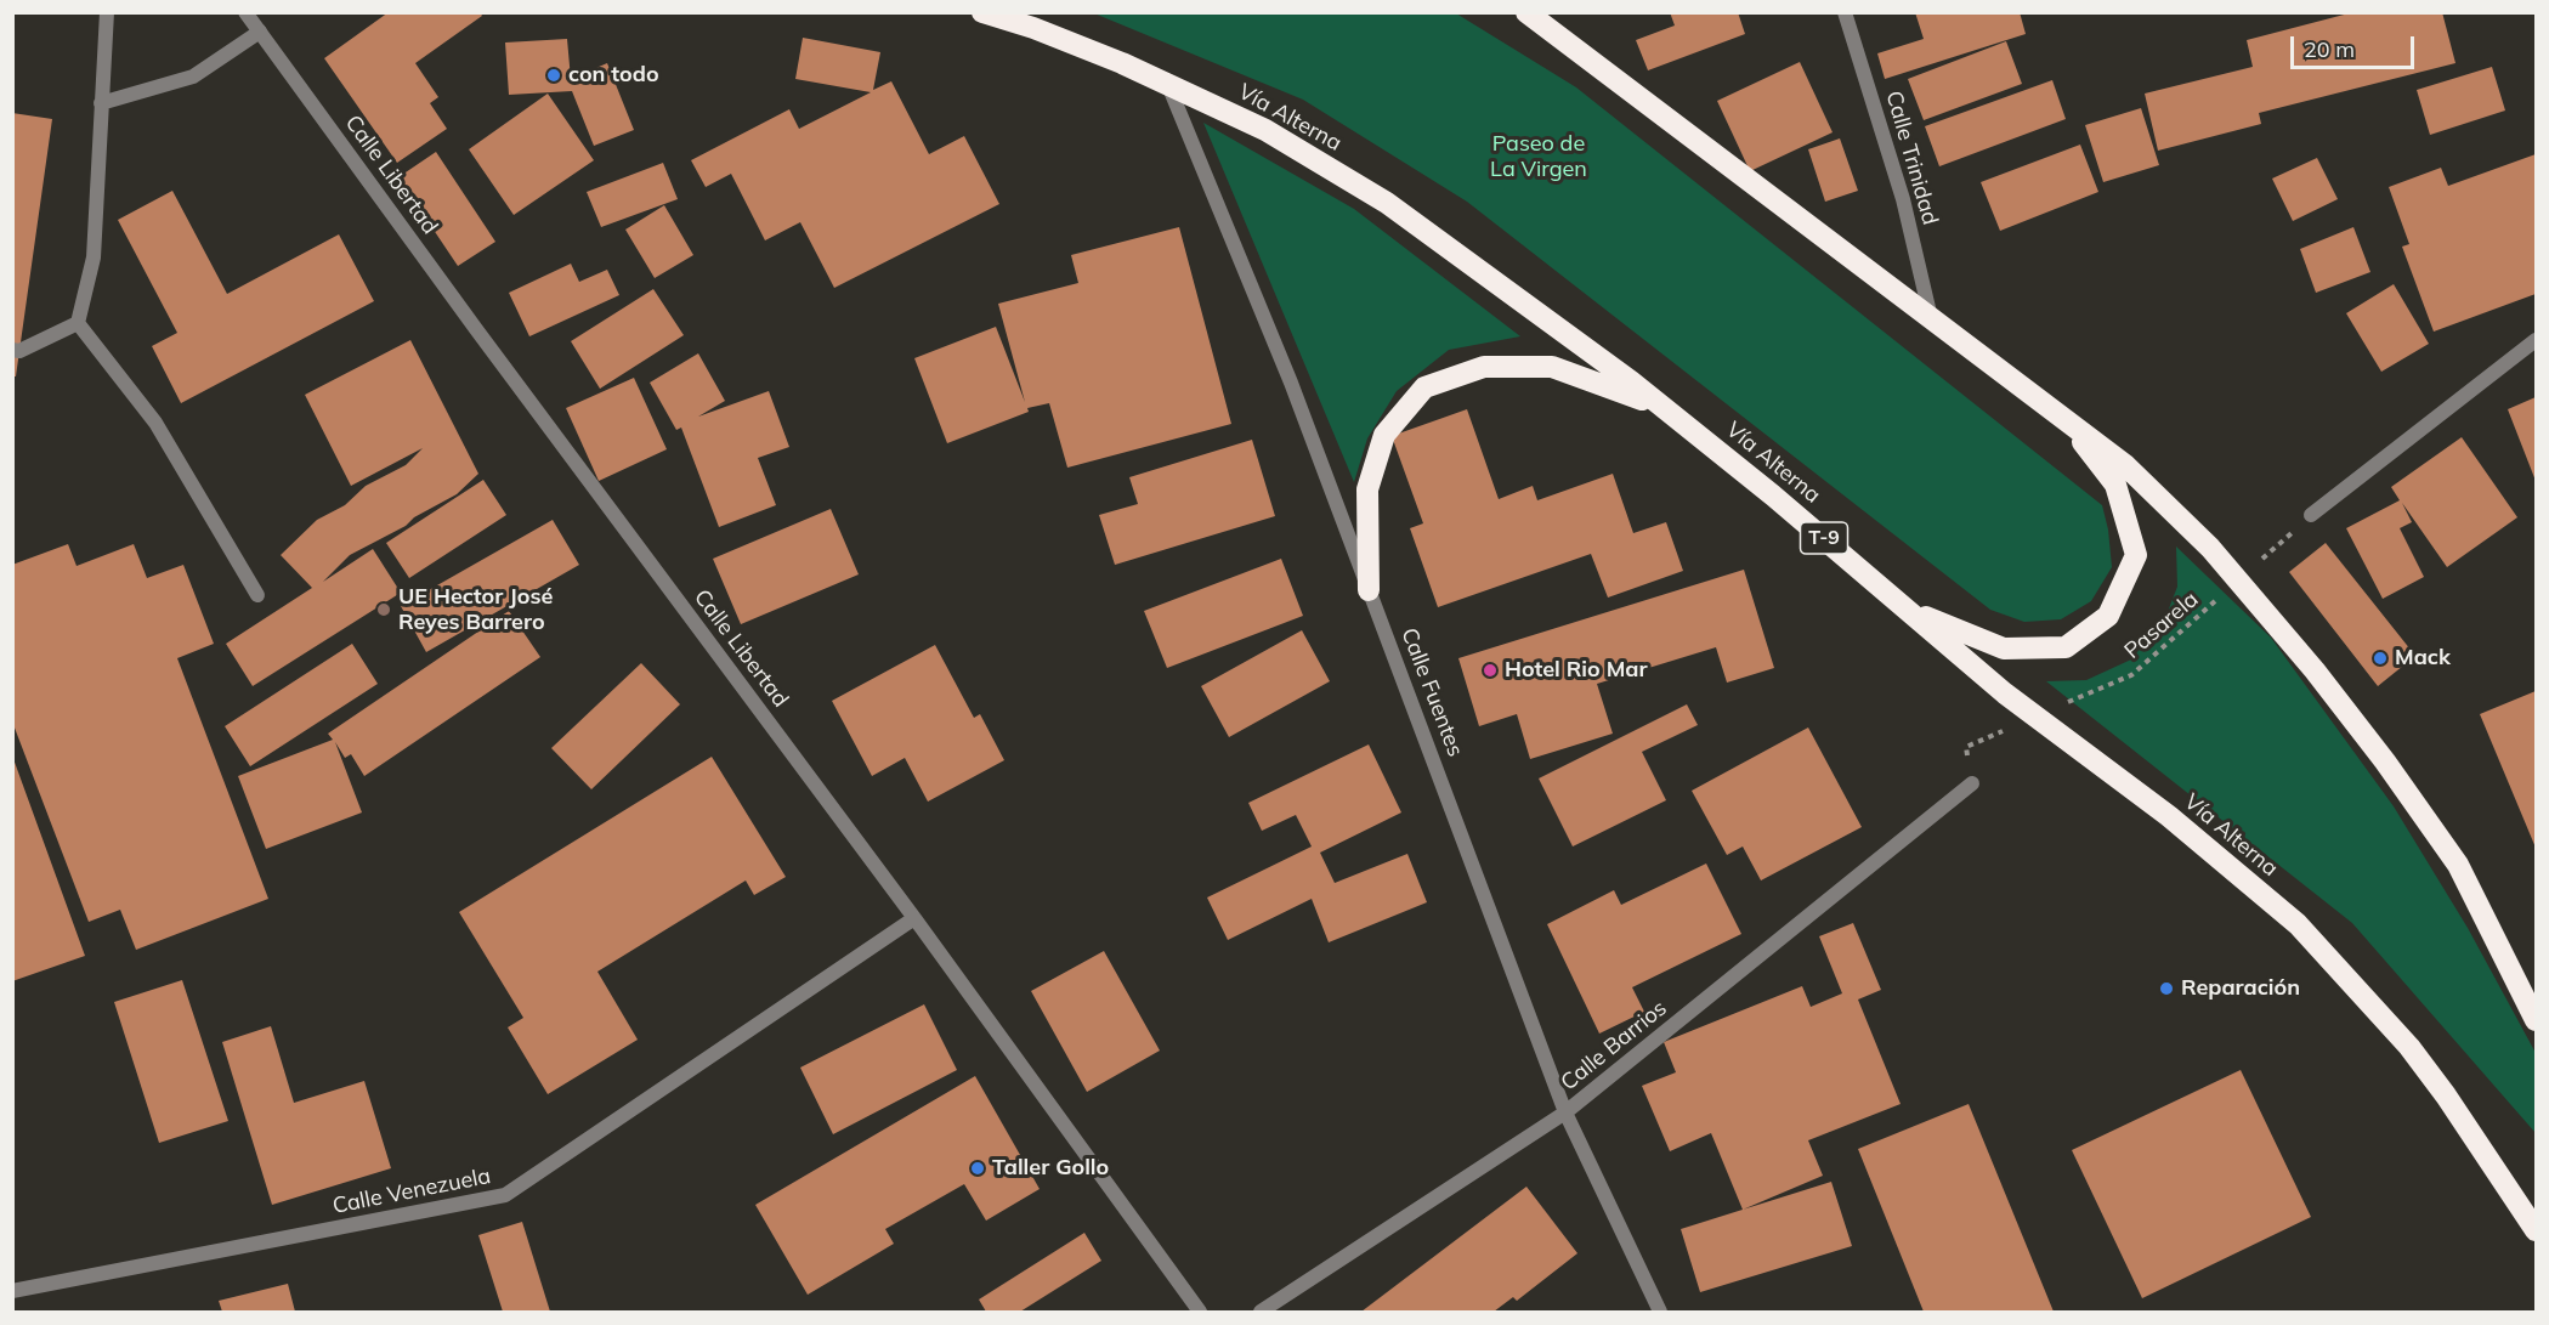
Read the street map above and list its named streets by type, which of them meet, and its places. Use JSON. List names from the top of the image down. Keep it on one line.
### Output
{"streets":{"highway":["Vía Alterna","T-9"],"street":["Calle Trinidad","Calle Libertad","Calle Fuentes","Calle Barrios","Calle Venezuela"],"path":["Pasarela"]},"crossings":[["Vía Alterna","T-9"],["Vía Alterna","Calle Fuentes"],["Calle Trinidad","T-9"],["Calle Libertad","Calle Venezuela"],["Calle Fuentes","Calle Barrios"]],"parks":["Paseo de La Virgen"],"places":["con todo","UE Hector José Reyes Barrero","Mack","Hotel Rio Mar","Reparación","Taller Gollo"],"scale_bar":"20 m"}
